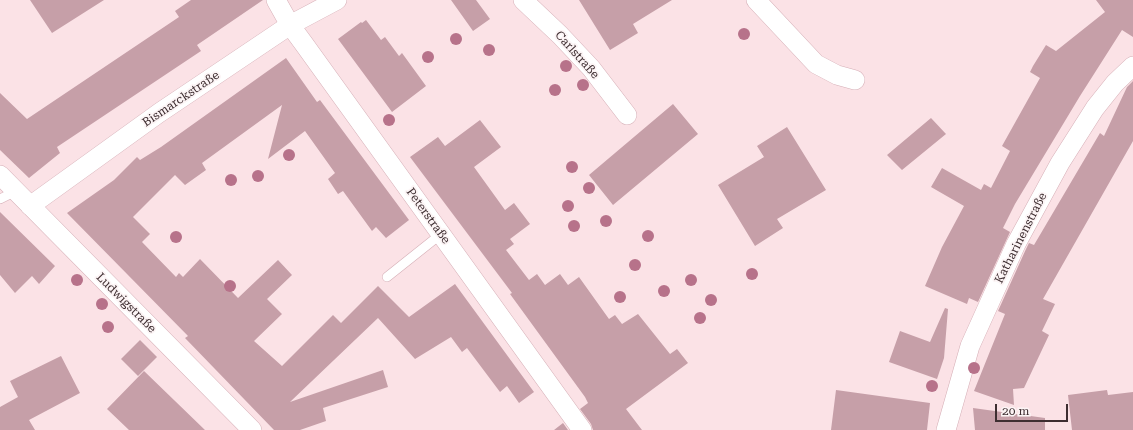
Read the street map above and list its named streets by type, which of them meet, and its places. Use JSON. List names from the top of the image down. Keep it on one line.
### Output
{"streets":{"street":["Carlstraße","Bismarckstraße","Peterstraße","Katharinenstraße","Ludwigstraße"]},"crossings":[["Bismarckstraße","Peterstraße"],["Bismarckstraße","Ludwigstraße"]],"scale_bar":"20 m"}
